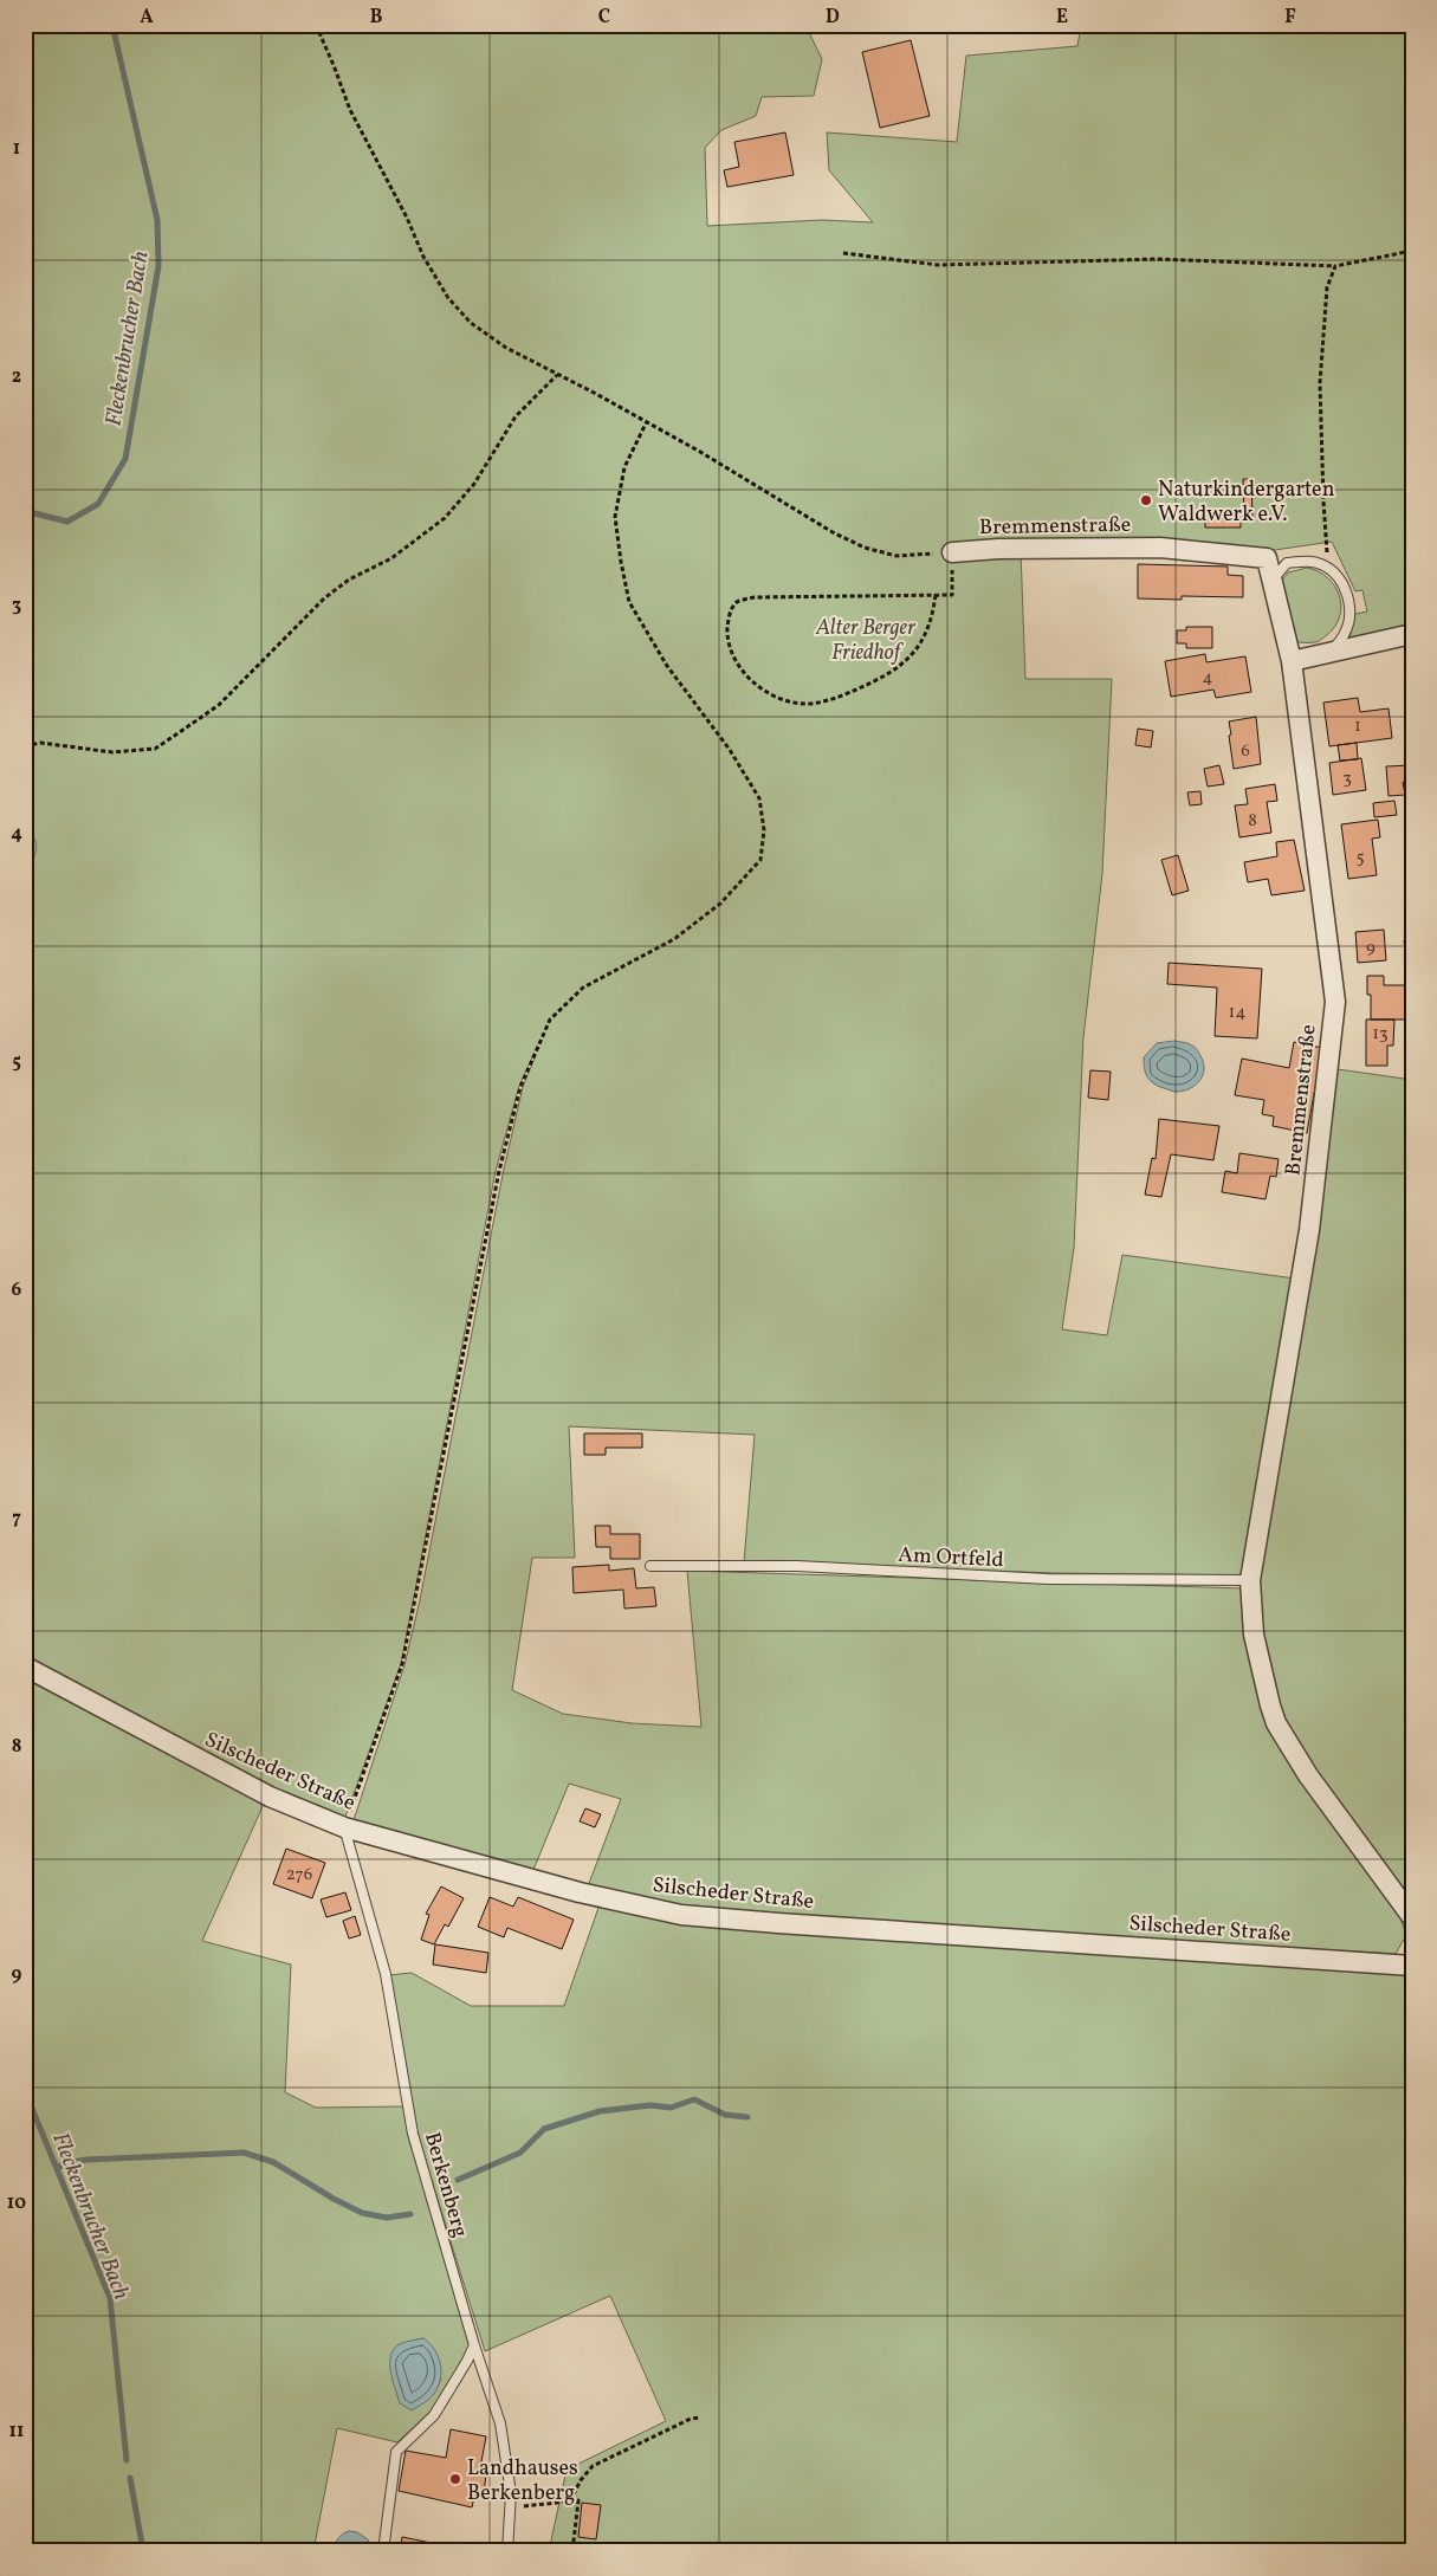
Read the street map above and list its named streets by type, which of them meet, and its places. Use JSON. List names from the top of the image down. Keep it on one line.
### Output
{"streets":{"street":["Bremmenstraße","Silscheder Straße"],"lane":["Am Ortfeld","Berkenberg"]},"crossings":[["Bremmenstraße","Am Ortfeld"],["Silscheder Straße","Berkenberg"]],"water":["Fleckenbrucher Bach"],"parks":["Alter Berger Friedhof"],"places":["Naturkindergarten Waldwerk e.V.","Landhauses Berkenberg"],"house_numbers":["4","1","6","3","8","5","9","14","13","276"],"grid":{"columns":["A","B","C","D","E","F"],"rows":["1","2","3","4","5","6","7","8","9","10","11"]}}
